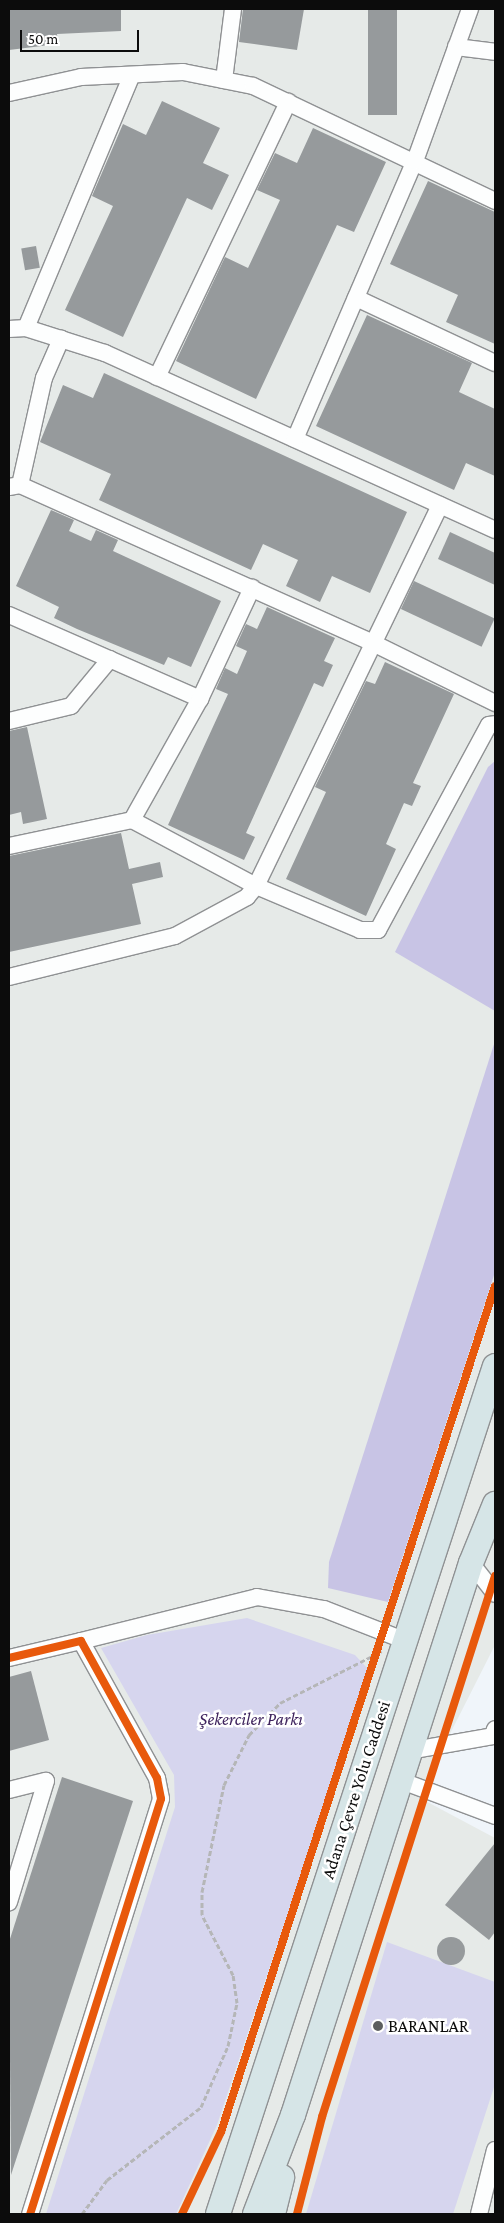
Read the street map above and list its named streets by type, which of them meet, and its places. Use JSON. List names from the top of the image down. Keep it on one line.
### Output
{"streets":{"highway":["Adana Çevre Yolu Caddesi"]},"parks":["Şekerciler Parkı"],"places":["BARANLAR"],"scale_bar":"50 m"}
